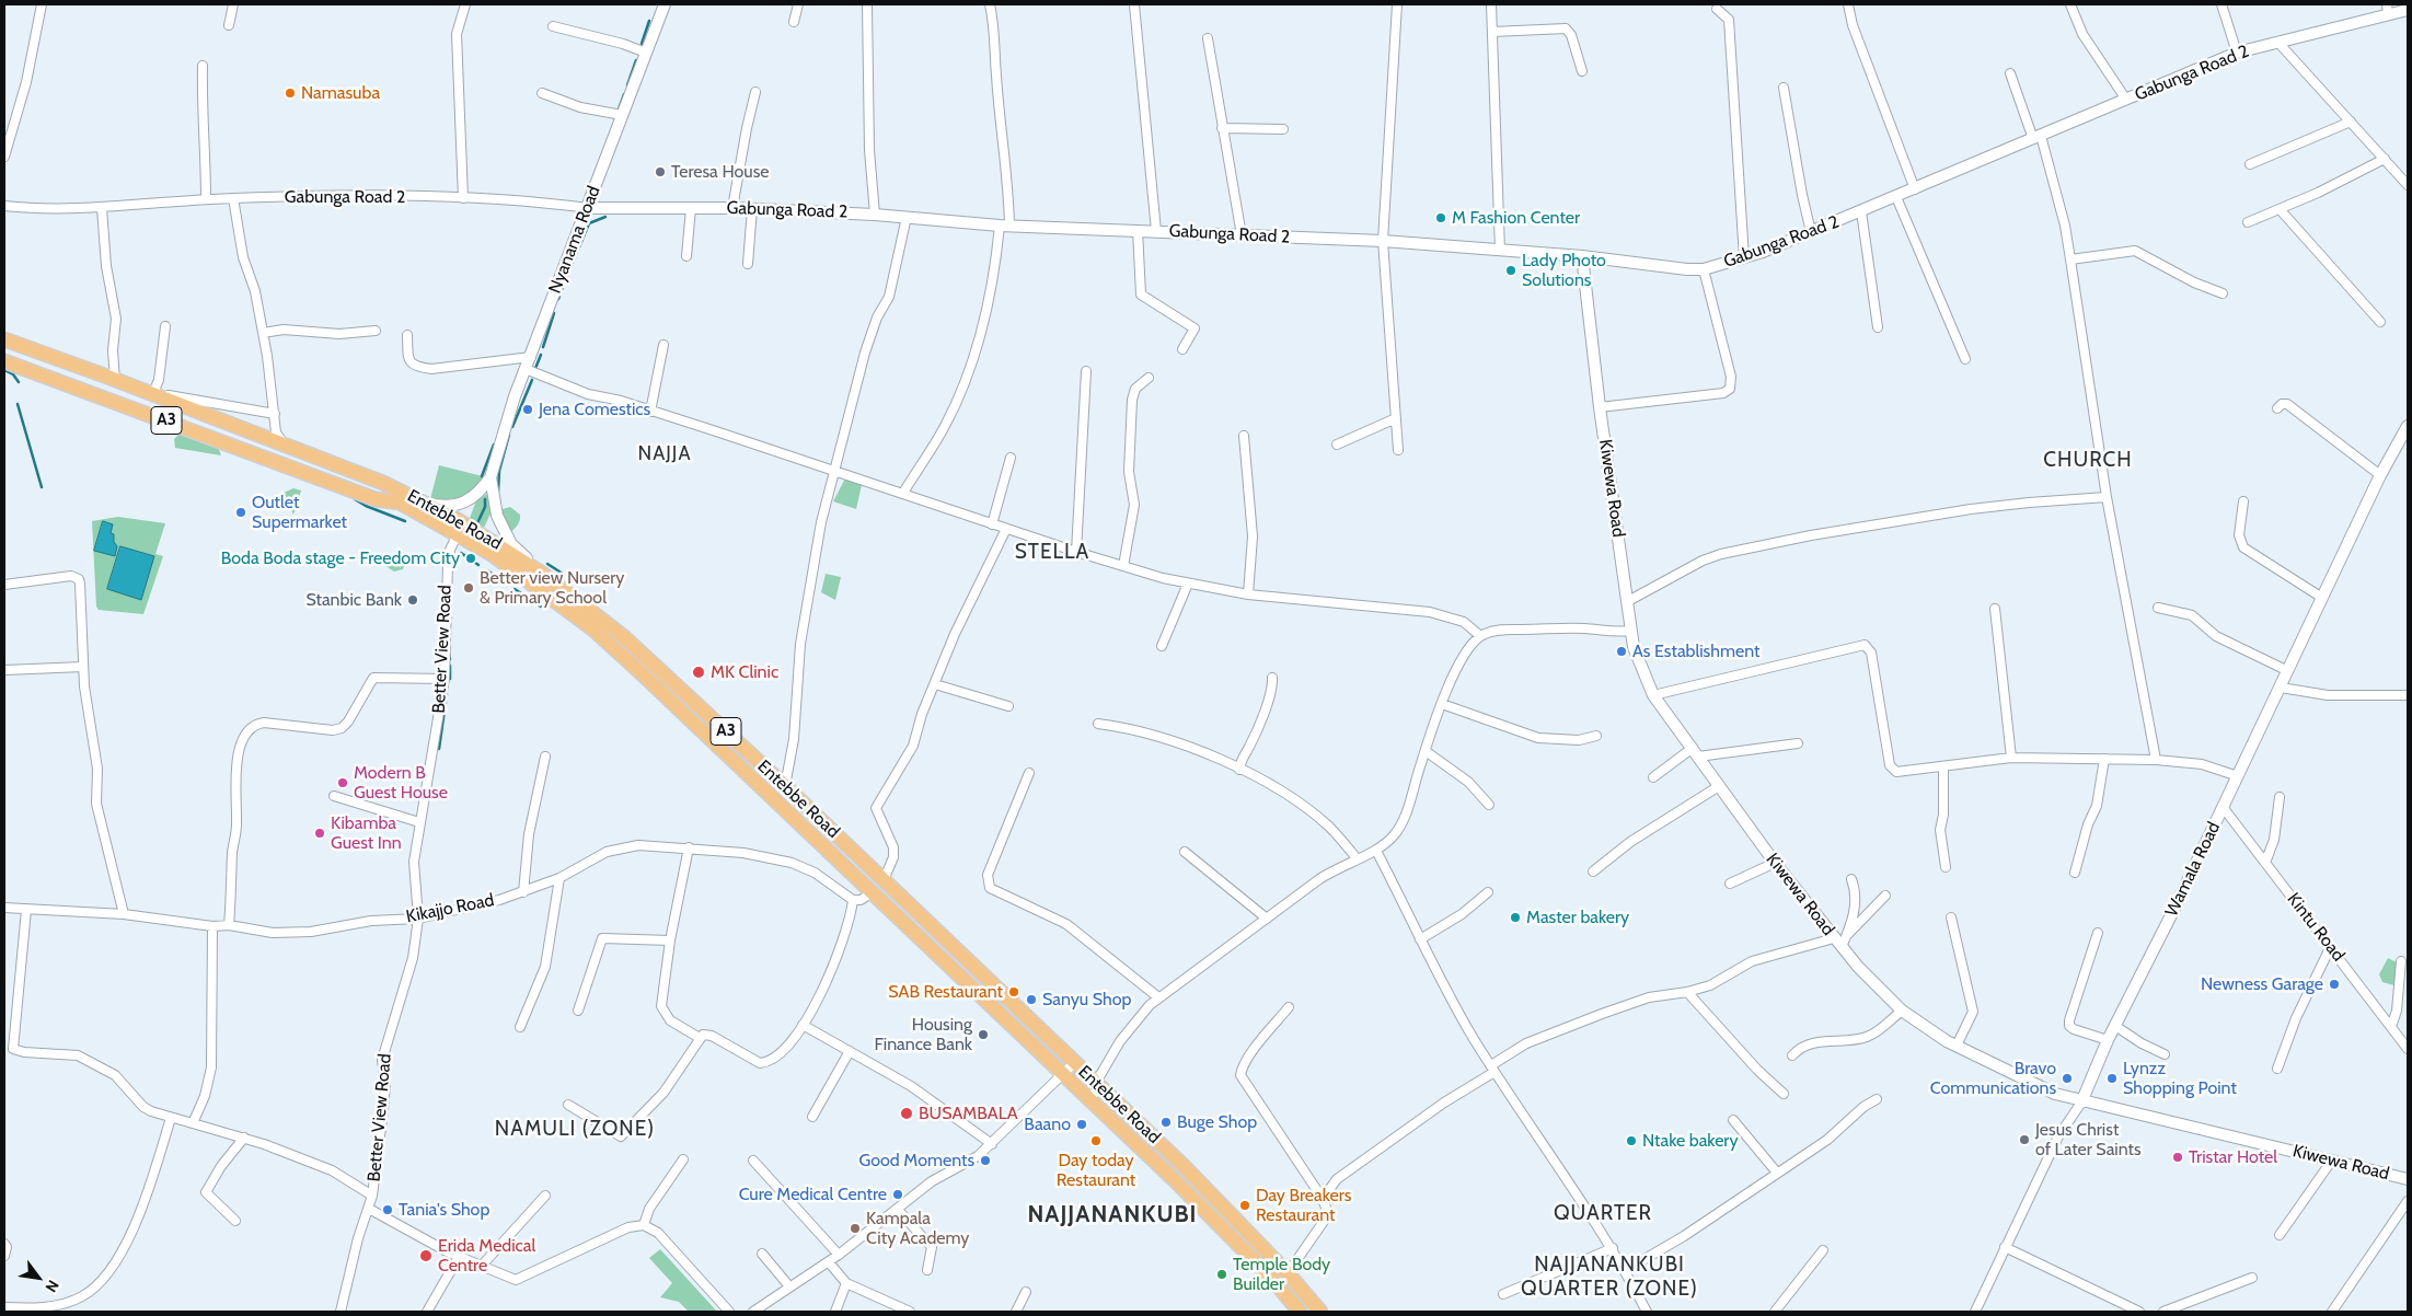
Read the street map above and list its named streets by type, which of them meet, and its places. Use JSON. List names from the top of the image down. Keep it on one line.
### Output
{"streets":{"main road":["A3","Entebbe Road"],"street":["Gabunga Road 2","Nyanama Road","Kiwewa Road","Better View Road","Wamala Road","Kikajjo Road","Kintu Road"]},"crossings":[["Gabunga Road 2","Nyanama Road"],["Gabunga Road 2","Kiwewa Road"],["Nyanama Road","Entebbe Road"],["Kiwewa Road","Wamala Road"],["Entebbe Road","Better View Road"],["Better View Road","Kikajjo Road"],["Wamala Road","Kintu Road"]],"districts":["NAJJA","CHURCH","STELLA","NAMULI (ZONE)","QUARTER","NAJJANANKUBI","NAJJANANKUBI QUARTER (ZONE)"],"places":["Namasuba","Teresa House","M Fashion Center","Lady Photo Solutions","Jena Comestics","Outlet Supermarket","Boda Boda stage - Freedom City","Better view Nursery & Primary School","Stanbic Bank","As Establishment","MK Clinic","Modern B Guest House","Kibamba Guest Inn","Master bakery","Newness Garage","SAB Restaurant","Sanyu Shop","Housing Finance Bank","Bravo Communications","Lynzz Shopping Point","BUSAMBALA","Buge Shop","Baano","Jesus Christ of Later Saints","Day today Restaurant","Ntake bakery","Tristar Hotel","Good Moments","Cure Medical Centre","Day Breakers Restaurant","Tania's Shop","Kampala City Academy","Erida Medical Centre","Temple Body Builder"],"north":"bottom right"}
